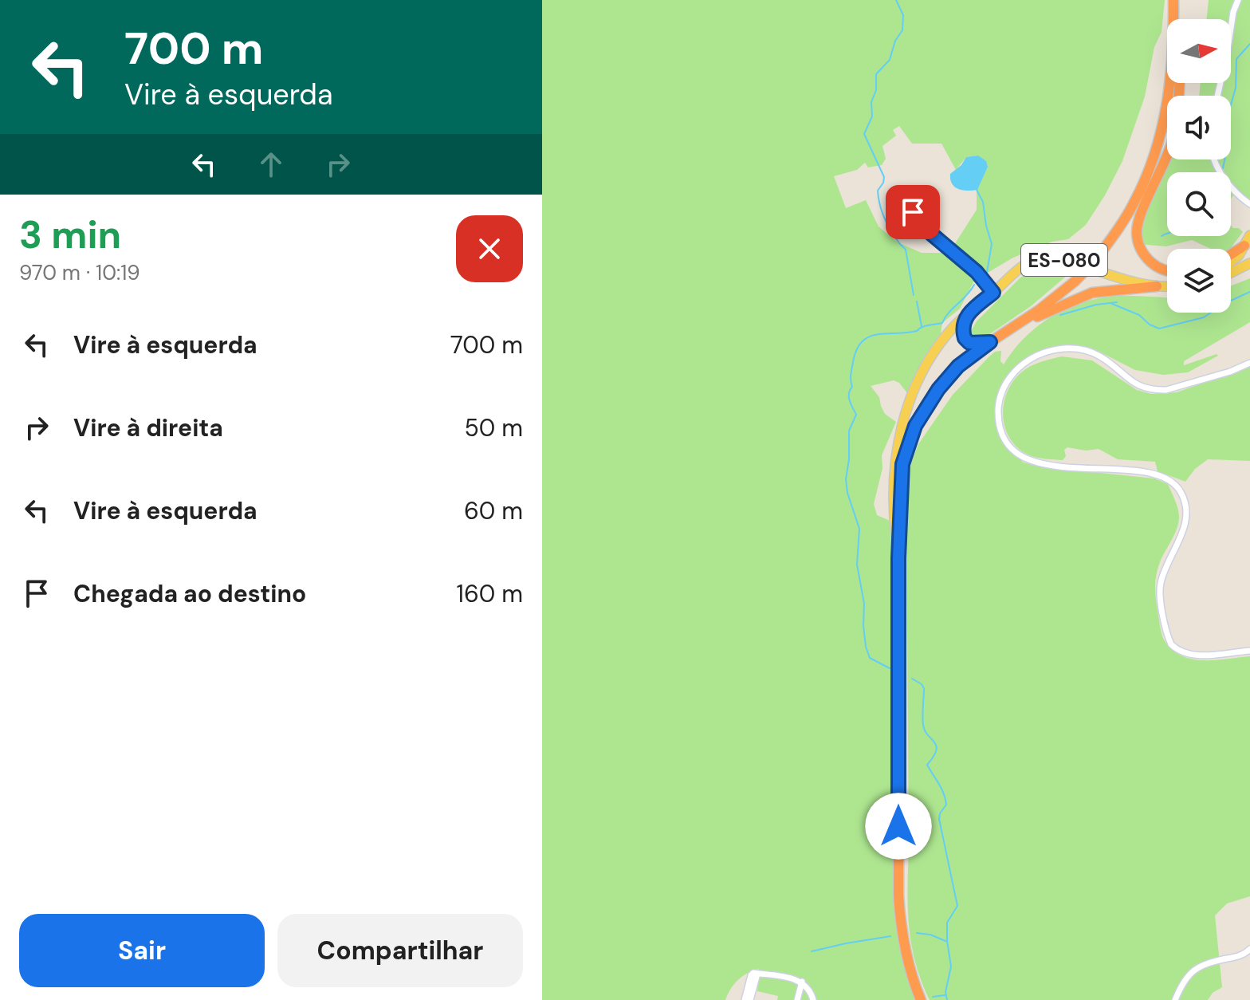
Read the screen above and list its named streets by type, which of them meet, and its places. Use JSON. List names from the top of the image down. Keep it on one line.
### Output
{"streets":{"highway":["ES-080"]},"north":"right","page":{"turn":["700 m","Vire à esquerda"],"heading":["3 min","970 m · 10:19"],"list":[{"name":"Vire à esquerda","value":"700 m"},{"name":"Vire à direita","value":"50 m"},{"name":"Vire à esquerda","value":"60 m"},{"name":"Chegada ao destino","value":"160 m"}],"buttons":["Sair","Compartilhar"]}}
